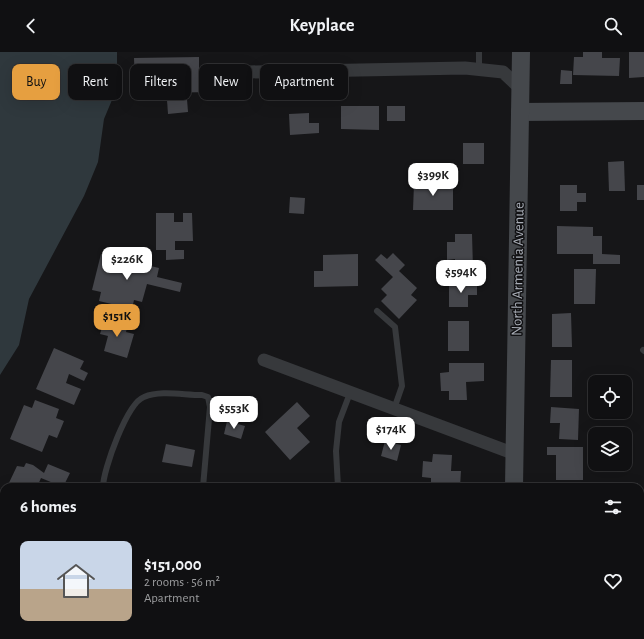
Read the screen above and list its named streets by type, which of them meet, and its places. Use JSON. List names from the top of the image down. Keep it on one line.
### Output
{"streets":{"main road":["North Armenia Avenue"]},"page":{"header":"Keyplace","chip":["Buy","Rent","Filters","New","Apartment"],"price":["$399K","$226K","$594K","$151K","$553K","$174K"],"heading":"6 homes","list":[{"name":"$151,000","note":"2 rooms · 56 m² · Apartment"}]}}
